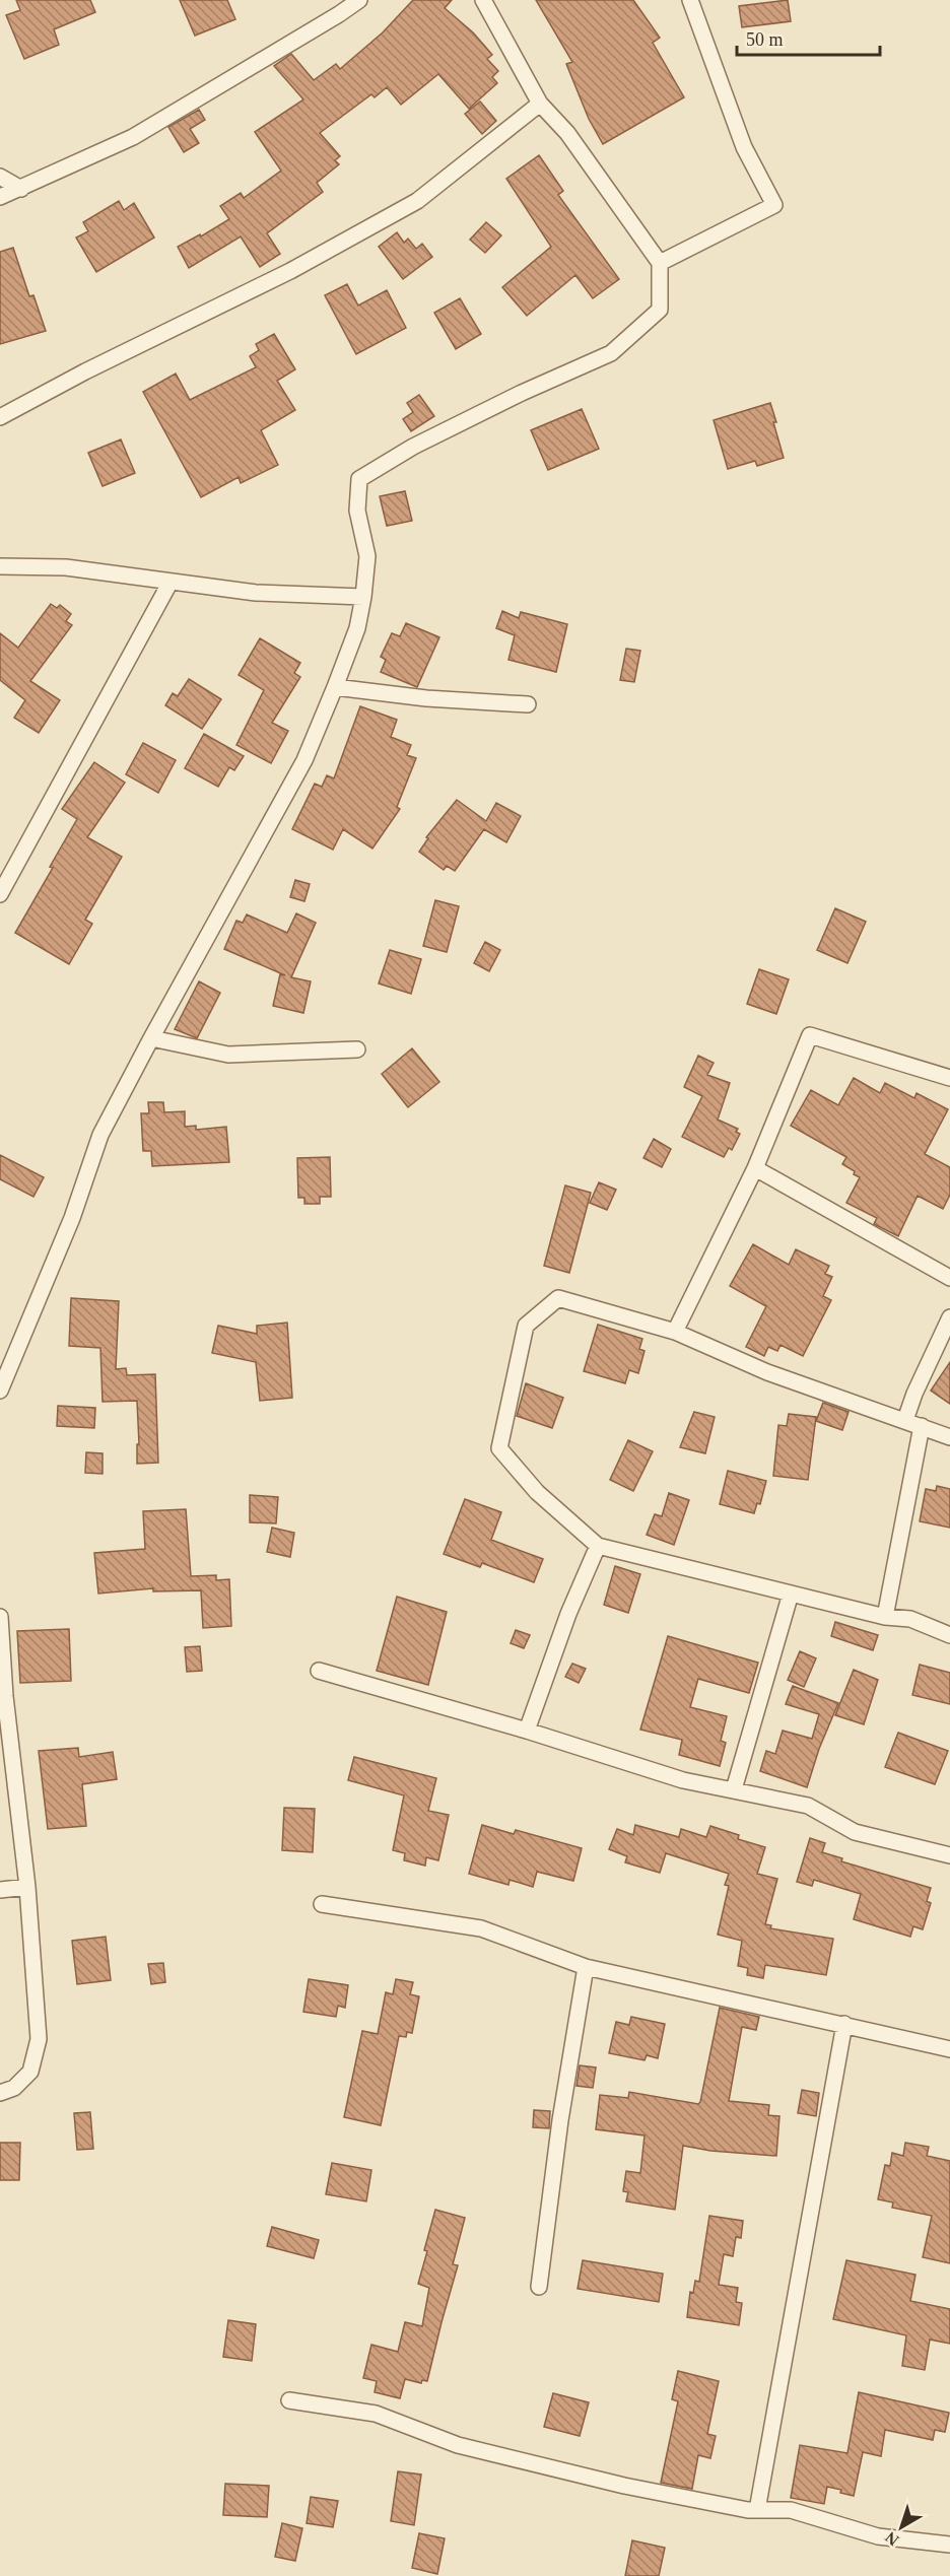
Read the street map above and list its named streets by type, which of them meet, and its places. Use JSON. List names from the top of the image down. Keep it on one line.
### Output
{"scale_bar":"50 m","north":"bottom left"}
